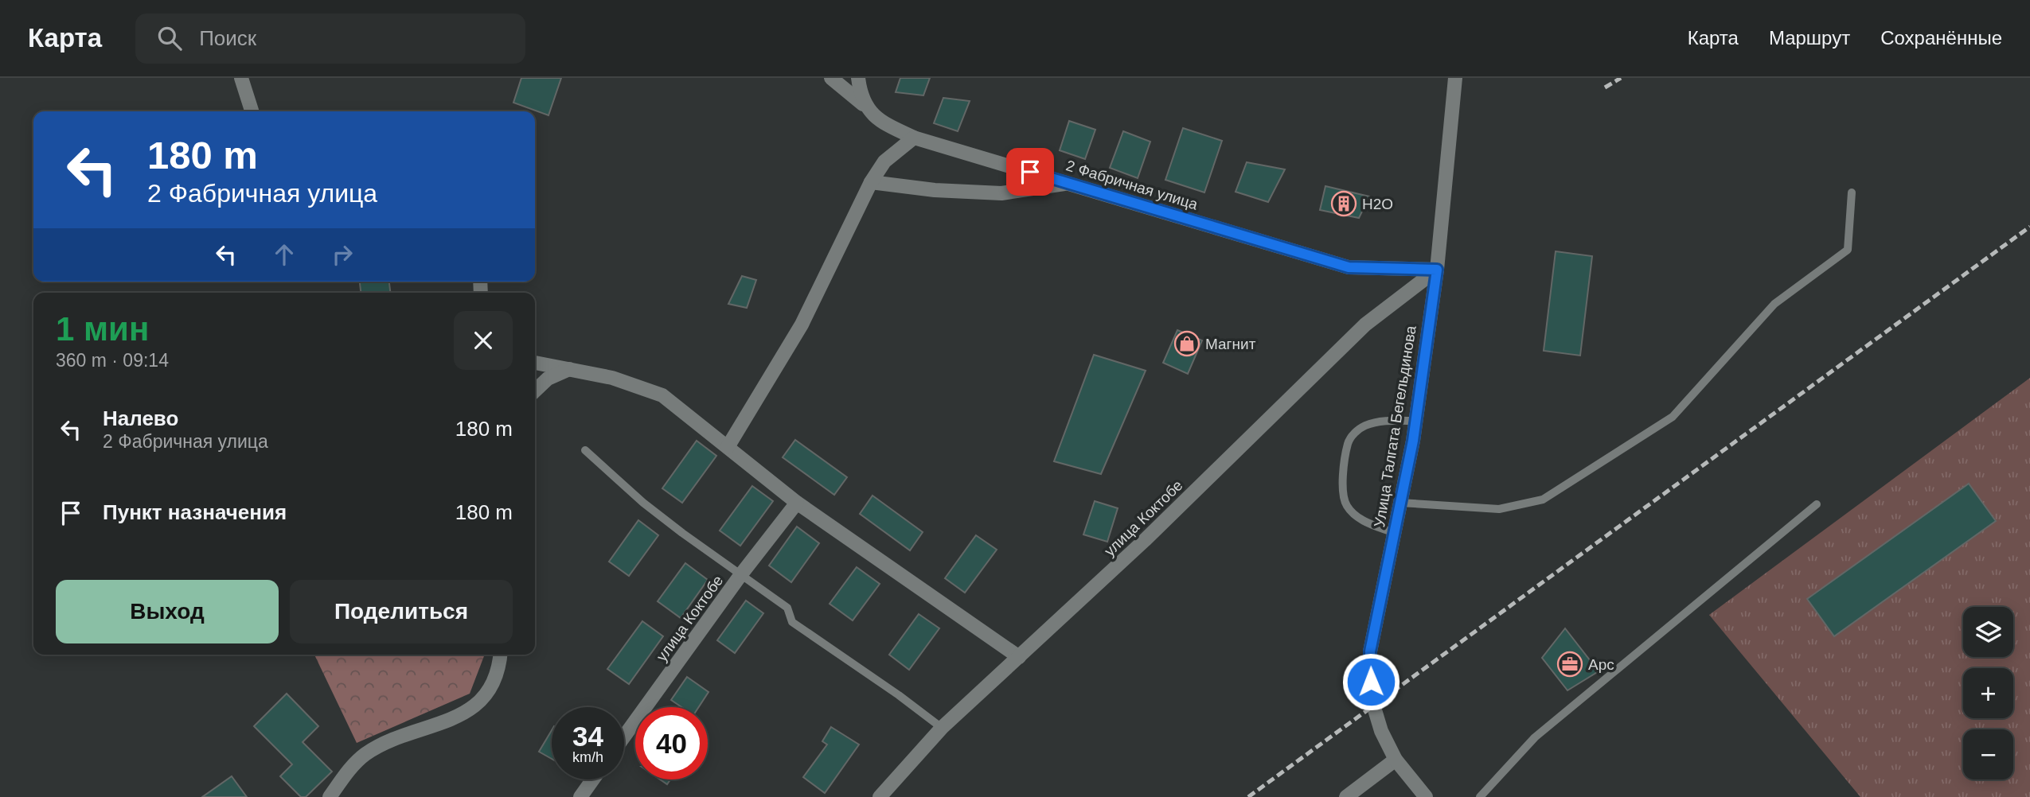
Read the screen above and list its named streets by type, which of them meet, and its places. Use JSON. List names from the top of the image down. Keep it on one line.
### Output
{"streets":{"street":["2 Фабричная улица","Улица Талгата Бегельдинова","улица Коктобе"]},"crossings":[["2 Фабричная улица","Улица Талгата Бегельдинова"],["2 Фабричная улица","улица Коктобе"],["Улица Талгата Бегельдинова","улица Коктобе"]],"places":{"building":["H2O"],"shop":["Магнит"],"office":["Арс"]},"page":{"header":"Карта","search":"Поиск","nav":["Карта","Маршрут","Сохранённые"],"turn":["180 m","2 Фабричная улица"],"heading":["1 мин","360 m · 09:14"],"list":[{"name":"Налево","note":"2 Фабричная улица","value":"180 m"},{"name":"Пункт назначения","value":"180 m"}],"buttons":["Выход","Поделиться"],"map_buttons":["+","−"],"speed":"34 km/h","limit":"40"}}
